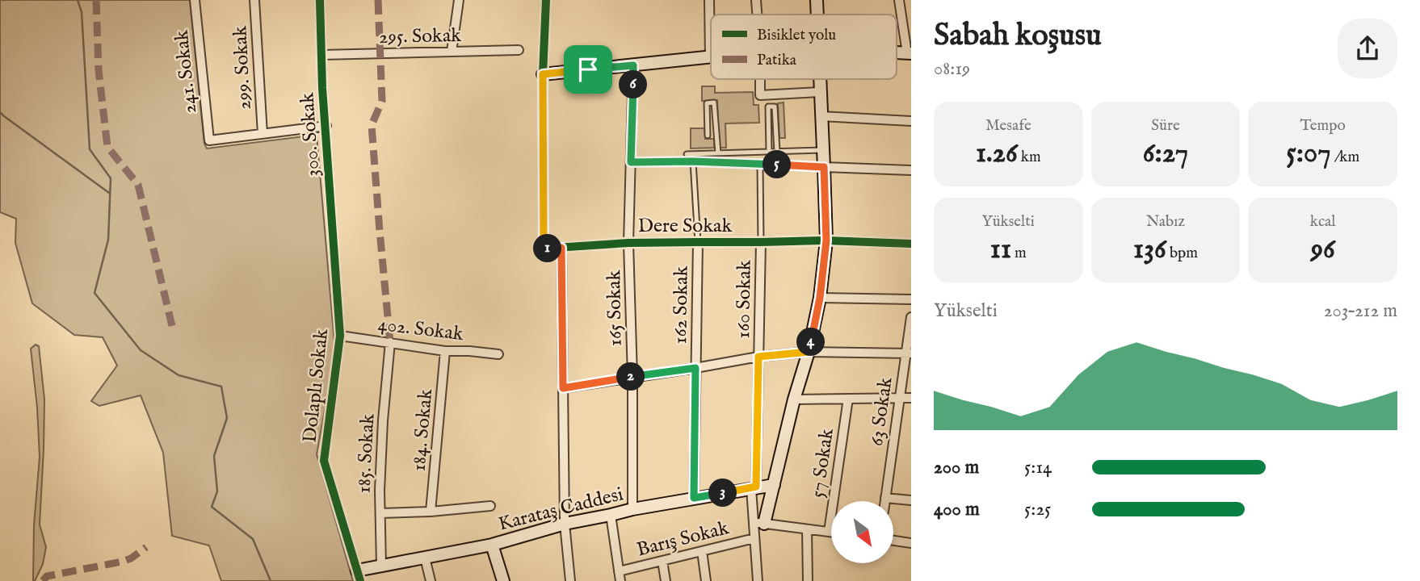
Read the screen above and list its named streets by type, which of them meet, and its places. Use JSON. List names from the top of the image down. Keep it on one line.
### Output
{"streets":{"street":["295. Sokak","299. Sokak","241. Sokak","300. Sokak","Dere Sokak","160 Sokak","162 Sokak","165 Sokak","402. Sokak","Dolaplı Sokak","63 Sokak","184. Sokak","185. Sokak","57 Sokak","Karataş Caddesi","Barış Sokak"]},"crossings":[["295. Sokak","300. Sokak"],["299. Sokak","241. Sokak"],["300. Sokak","Dolaplı Sokak"],["Dere Sokak","160 Sokak"],["Dere Sokak","162 Sokak"],["Dere Sokak","165 Sokak"],["160 Sokak","Karataş Caddesi"],["160 Sokak","Barış Sokak"],["162 Sokak","Karataş Caddesi"],["165 Sokak","Karataş Caddesi"],["402. Sokak","Dolaplı Sokak"],["402. Sokak","184. Sokak"],["402. Sokak","185. Sokak"],["Dolaplı Sokak","Karataş Caddesi"],["185. Sokak","Karataş Caddesi"]],"legend":["Bisiklet yolu","Patika"],"north":"bottom right","page":{"heading":["Sabah koşusu","08:19"],"pins":["6","5","1","4","2","3"],"stats":[["Mesafe","1.26 km"],["Süre","6:27"],["Tempo","5:07 /km"],["Yükselti","11 m"],["Nabız","136 bpm"],["kcal","96"]],"chart":["Yükselti","203–212 m"],"list":[{"name":"200 m","note":"5:14"},{"name":"400 m","note":"5:25"}]}}
